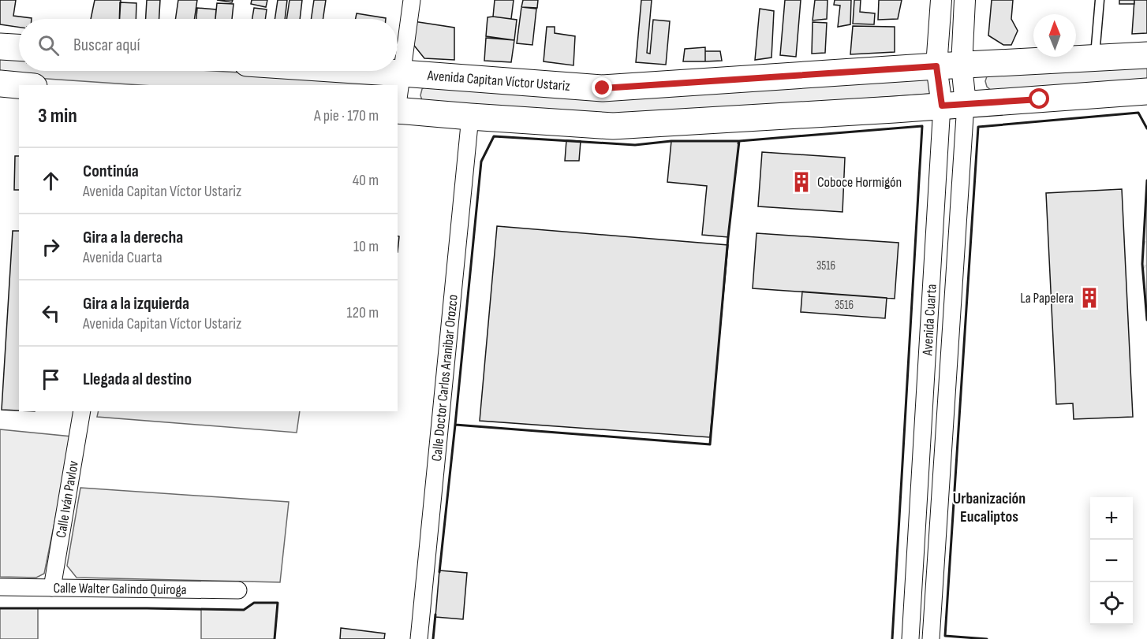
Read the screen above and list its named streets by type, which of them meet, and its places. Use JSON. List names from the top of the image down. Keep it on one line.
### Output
{"streets":{"main road":["Avenida Capitan Víctor Ustariz"],"street":["Avenida Cuarta","Calle Doctor Carlos Aranibar Orozco","Calle Iván Pavlov","Calle Walter Galindo Quiroga"]},"crossings":[["Avenida Capitan Víctor Ustariz","Avenida Cuarta"],["Calle Iván Pavlov","Calle Walter Galindo Quiroga"]],"districts":["Urbanización Eucaliptos"],"places":{"building":["Coboce Hormigón","La Papelera"]},"house_numbers":["3516","3516"],"north":"top","page":{"search":"Buscar aquí","heading":["3 min","A pie · 170 m"],"list":[["Continúa","Avenida Capitan Víctor Ustariz","40 m"],["Gira a la derecha","Avenida Cuarta","10 m"],["Gira a la izquierda","Avenida Capitan Víctor Ustariz","120 m"],"Llegada al destino"],"map_buttons":["+","−"]}}
